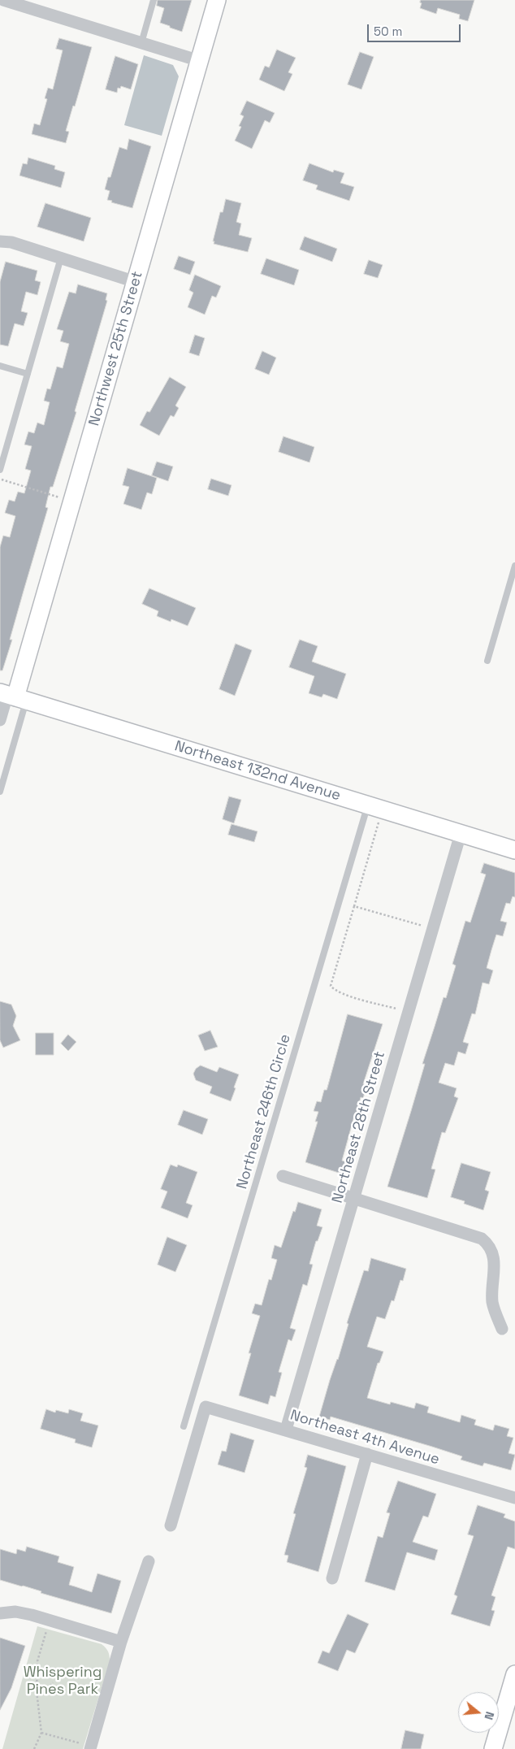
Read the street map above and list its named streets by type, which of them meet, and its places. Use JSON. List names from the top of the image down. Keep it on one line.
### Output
{"streets":{"street":["Northwest 25th Street","Northeast 132nd Avenue","Northeast 28th Street","Northeast 4th Avenue"],"lane":["Northeast 246th Circle"]},"crossings":[["Northwest 25th Street","Northeast 132nd Avenue"],["Northeast 132nd Avenue","Northeast 246th Circle"],["Northeast 132nd Avenue","Northeast 28th Street"],["Northeast 28th Street","Northeast 4th Avenue"]],"parks":["Whispering Pines Park"],"scale_bar":"50 m","north":"right"}
